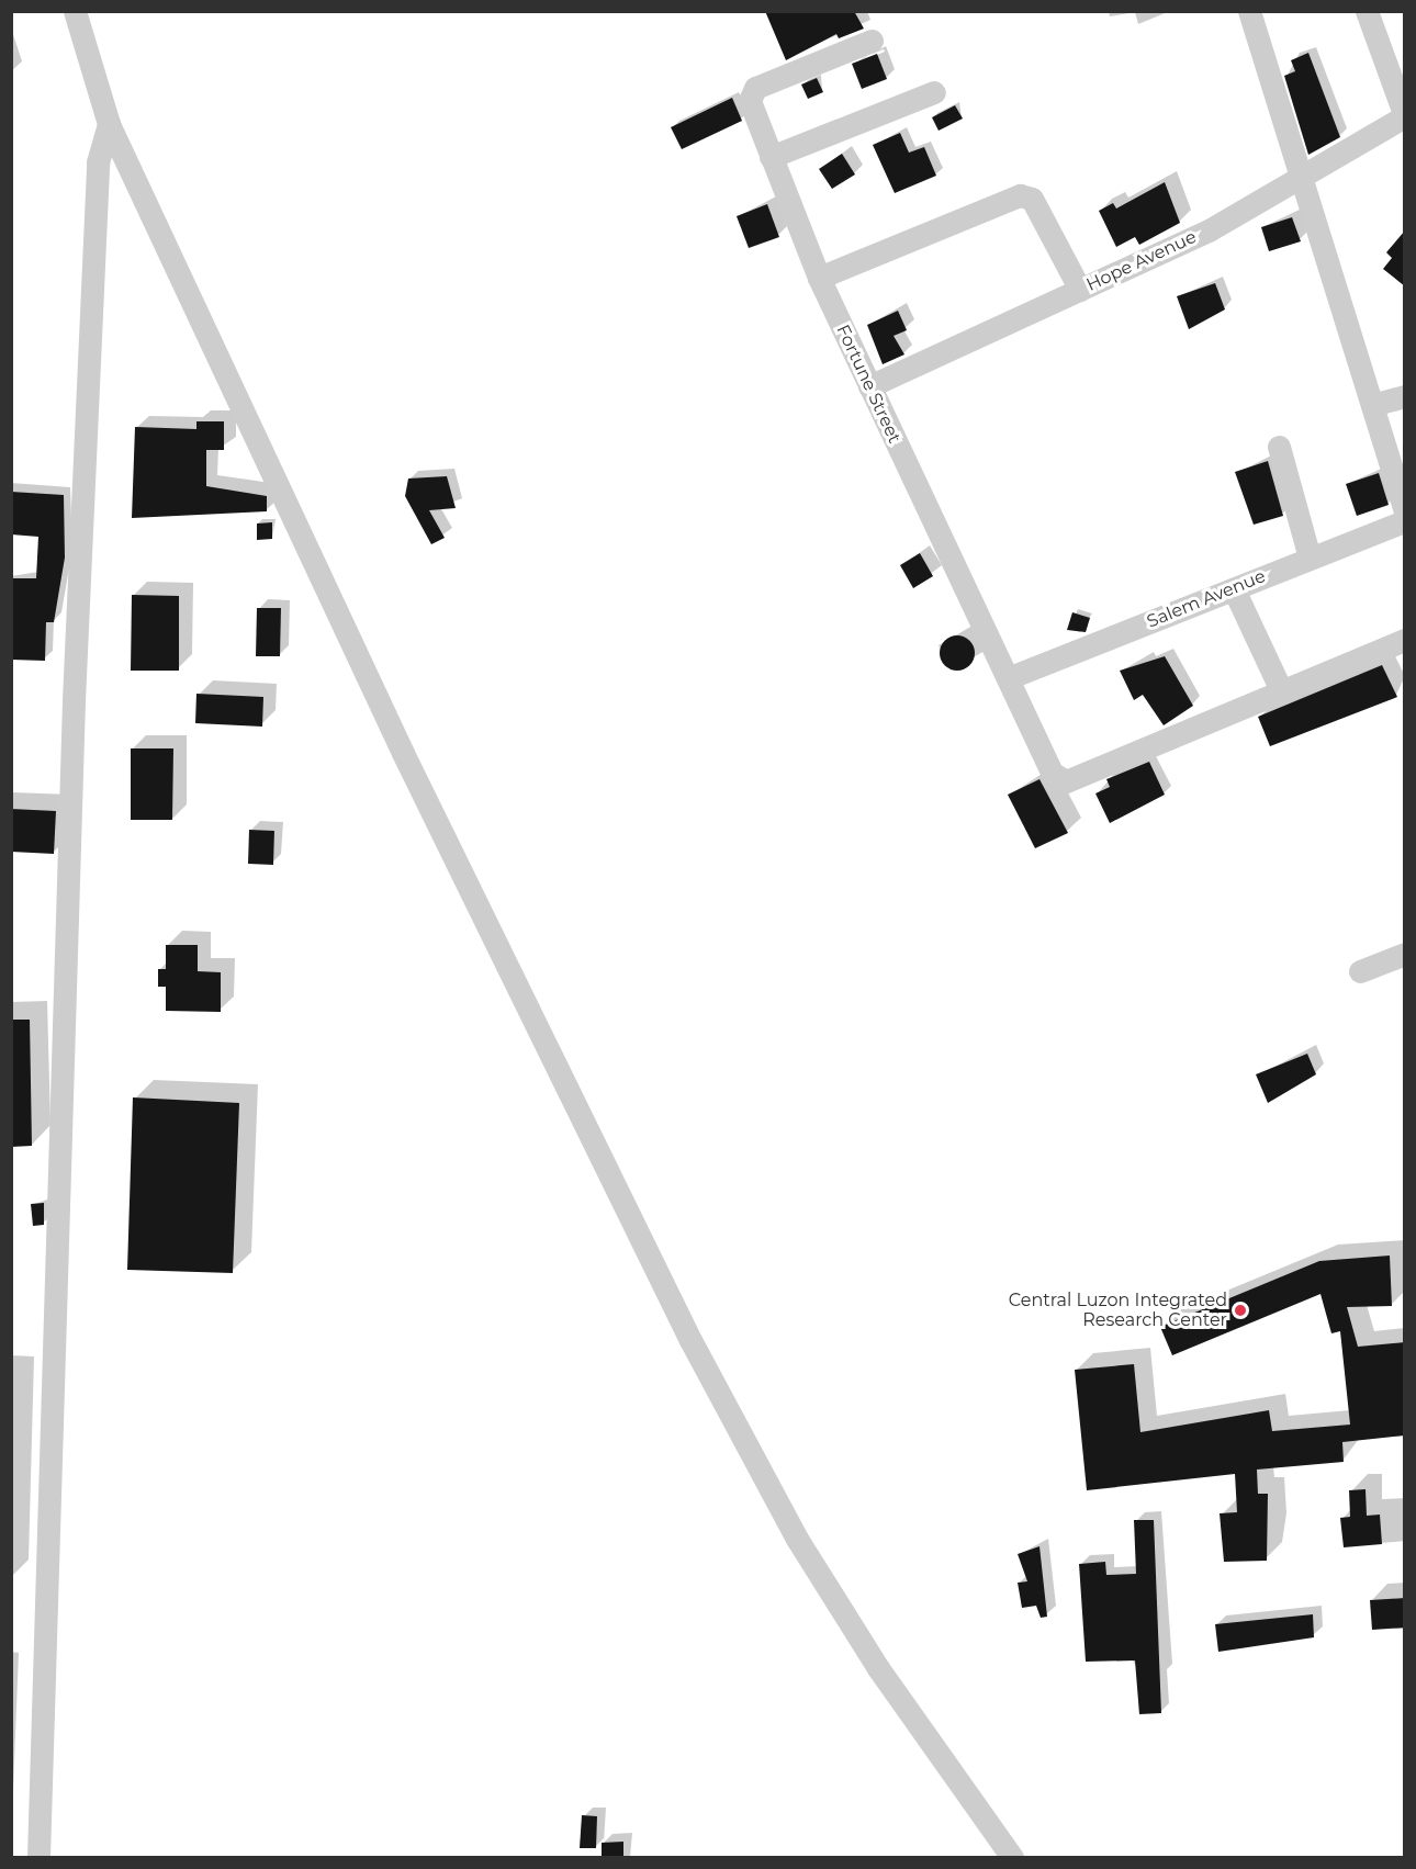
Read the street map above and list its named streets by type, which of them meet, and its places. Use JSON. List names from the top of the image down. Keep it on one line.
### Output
{"streets":{"street":["Hope Avenue","Fortune Street","Salem Avenue"]},"crossings":[["Hope Avenue","Fortune Street"],["Fortune Street","Salem Avenue"]],"places":["Central Luzon Integrated Research Center"]}
